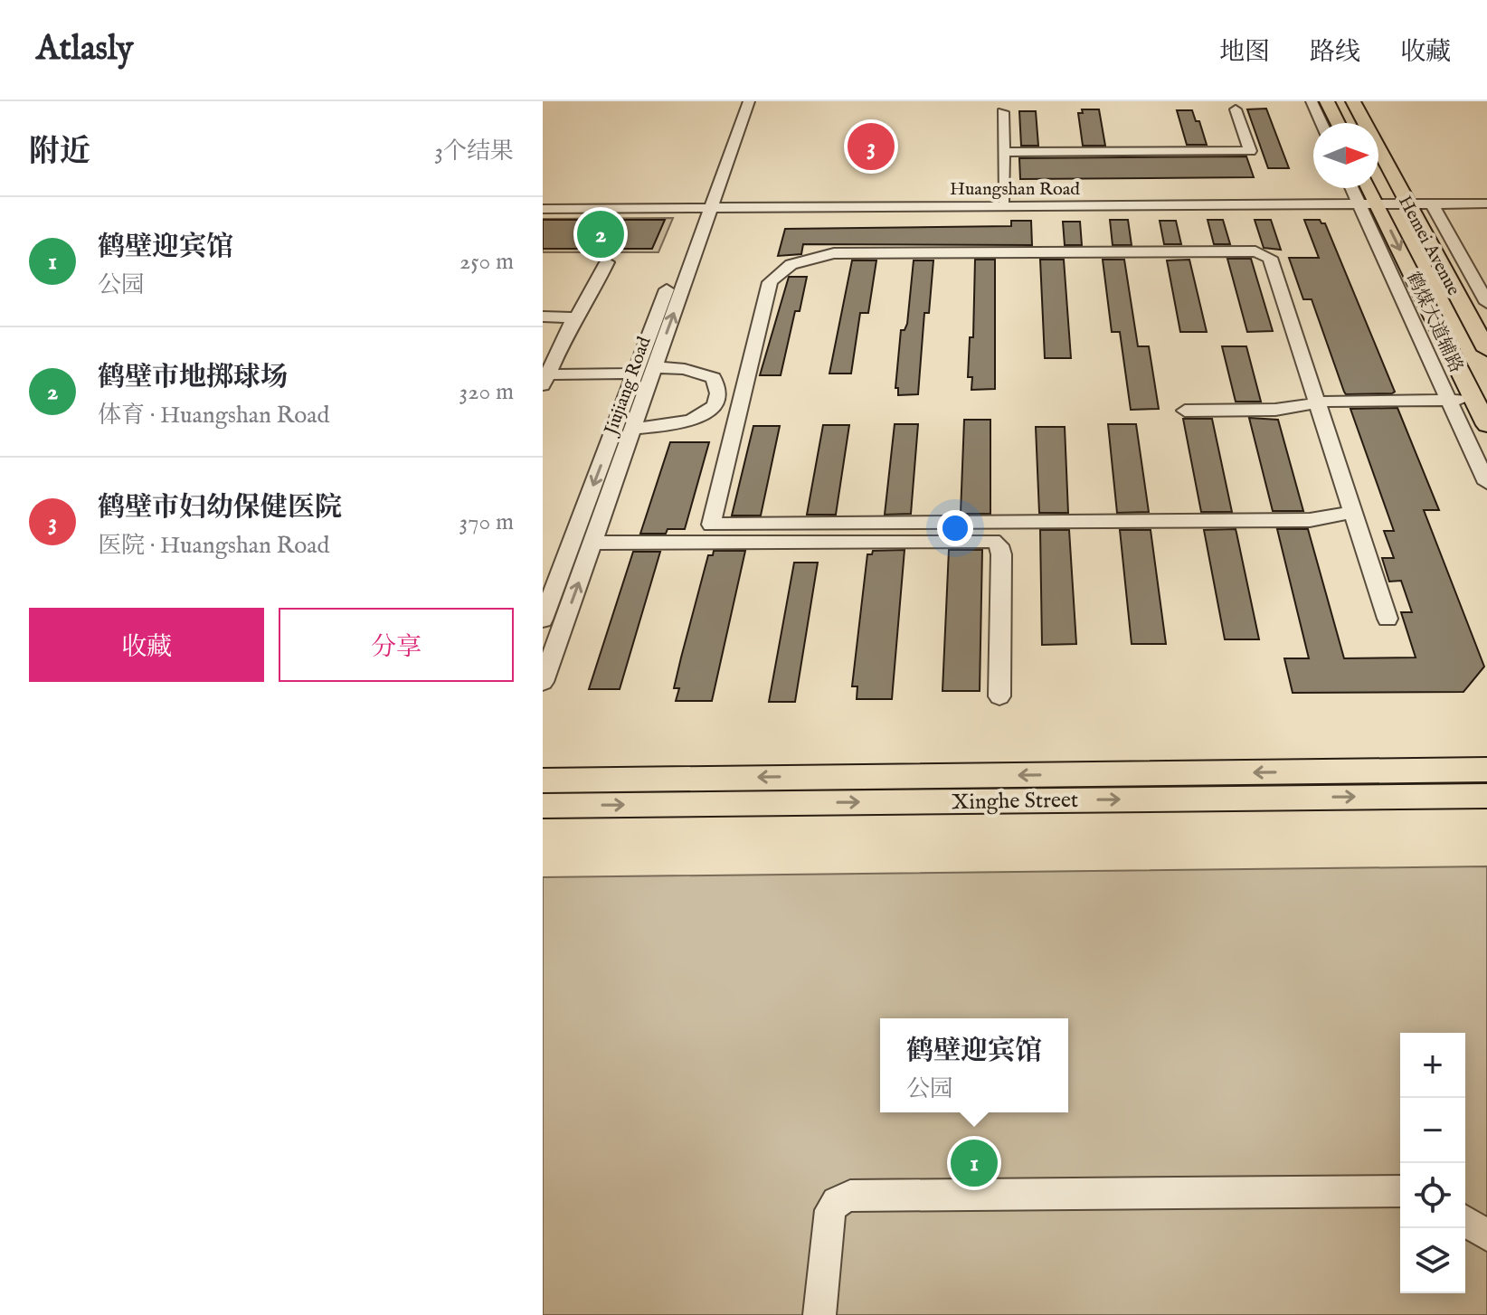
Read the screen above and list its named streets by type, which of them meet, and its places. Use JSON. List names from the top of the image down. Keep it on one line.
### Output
{"streets":{"main road":["Hemei Avenue","Xinghe Street"],"street":["Huangshan Road","鹤煤大道辅路","Jiujiang Road"]},"crossings":[["Huangshan Road","Hemei Avenue"],["Huangshan Road","鹤煤大道辅路"],["Huangshan Road","Jiujiang Road"],["Hemei Avenue","鹤煤大道辅路"]],"north":"right","page":{"header":"Atlasly","nav":["地图","路线","收藏"],"heading":["附近","3个结果"],"pins":["3","2","1"],"list":[{"mark":"1","name":"鹤壁迎宾馆","note":"公园","value":"250 m"},{"mark":"2","name":"鹤壁市地掷球场","note":"体育 · Huangshan Road","value":"320 m"},{"mark":"3","name":"鹤壁市妇幼保健医院","note":"医院 · Huangshan Road","value":"370 m"}],"buttons":["收藏","分享"],"popup":["鹤壁迎宾馆","公园"],"map_buttons":["+","−"]}}
